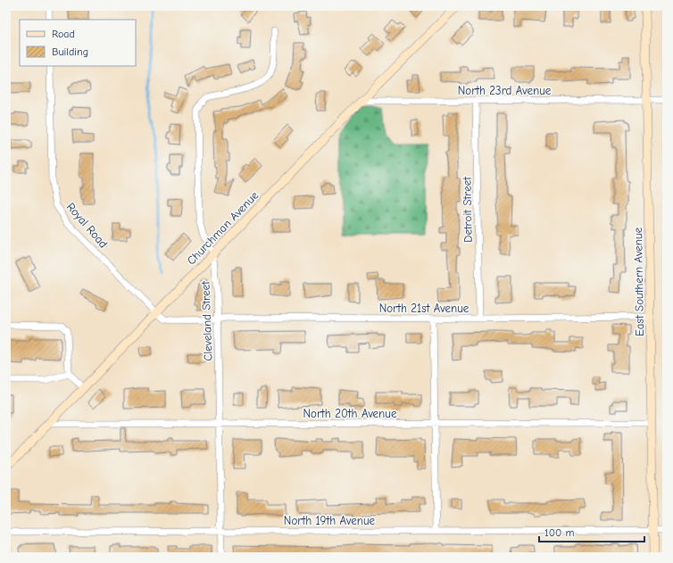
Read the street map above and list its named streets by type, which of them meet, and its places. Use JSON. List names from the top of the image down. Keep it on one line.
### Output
{"streets":{"main road":["Churchman Avenue","East Southern Avenue"],"street":["North 23rd Avenue","Detroit Street","Royal Road","North 21st Avenue","Cleveland Street","North 20th Avenue","North 19th Avenue"]},"crossings":[["North 23rd Avenue","Detroit Street"],["North 23rd Avenue","Churchman Avenue"],["North 23rd Avenue","East Southern Avenue"],["Detroit Street","North 21st Avenue"],["Royal Road","Churchman Avenue"],["Royal Road","North 21st Avenue"],["Churchman Avenue","North 21st Avenue"],["Churchman Avenue","Cleveland Street"],["Churchman Avenue","North 20th Avenue"],["East Southern Avenue","North 21st Avenue"],["East Southern Avenue","North 20th Avenue"],["East Southern Avenue","North 19th Avenue"],["North 21st Avenue","Cleveland Street"],["Cleveland Street","North 20th Avenue"],["Cleveland Street","North 19th Avenue"]],"legend":["Road","Building"],"scale_bar":"100 m"}
